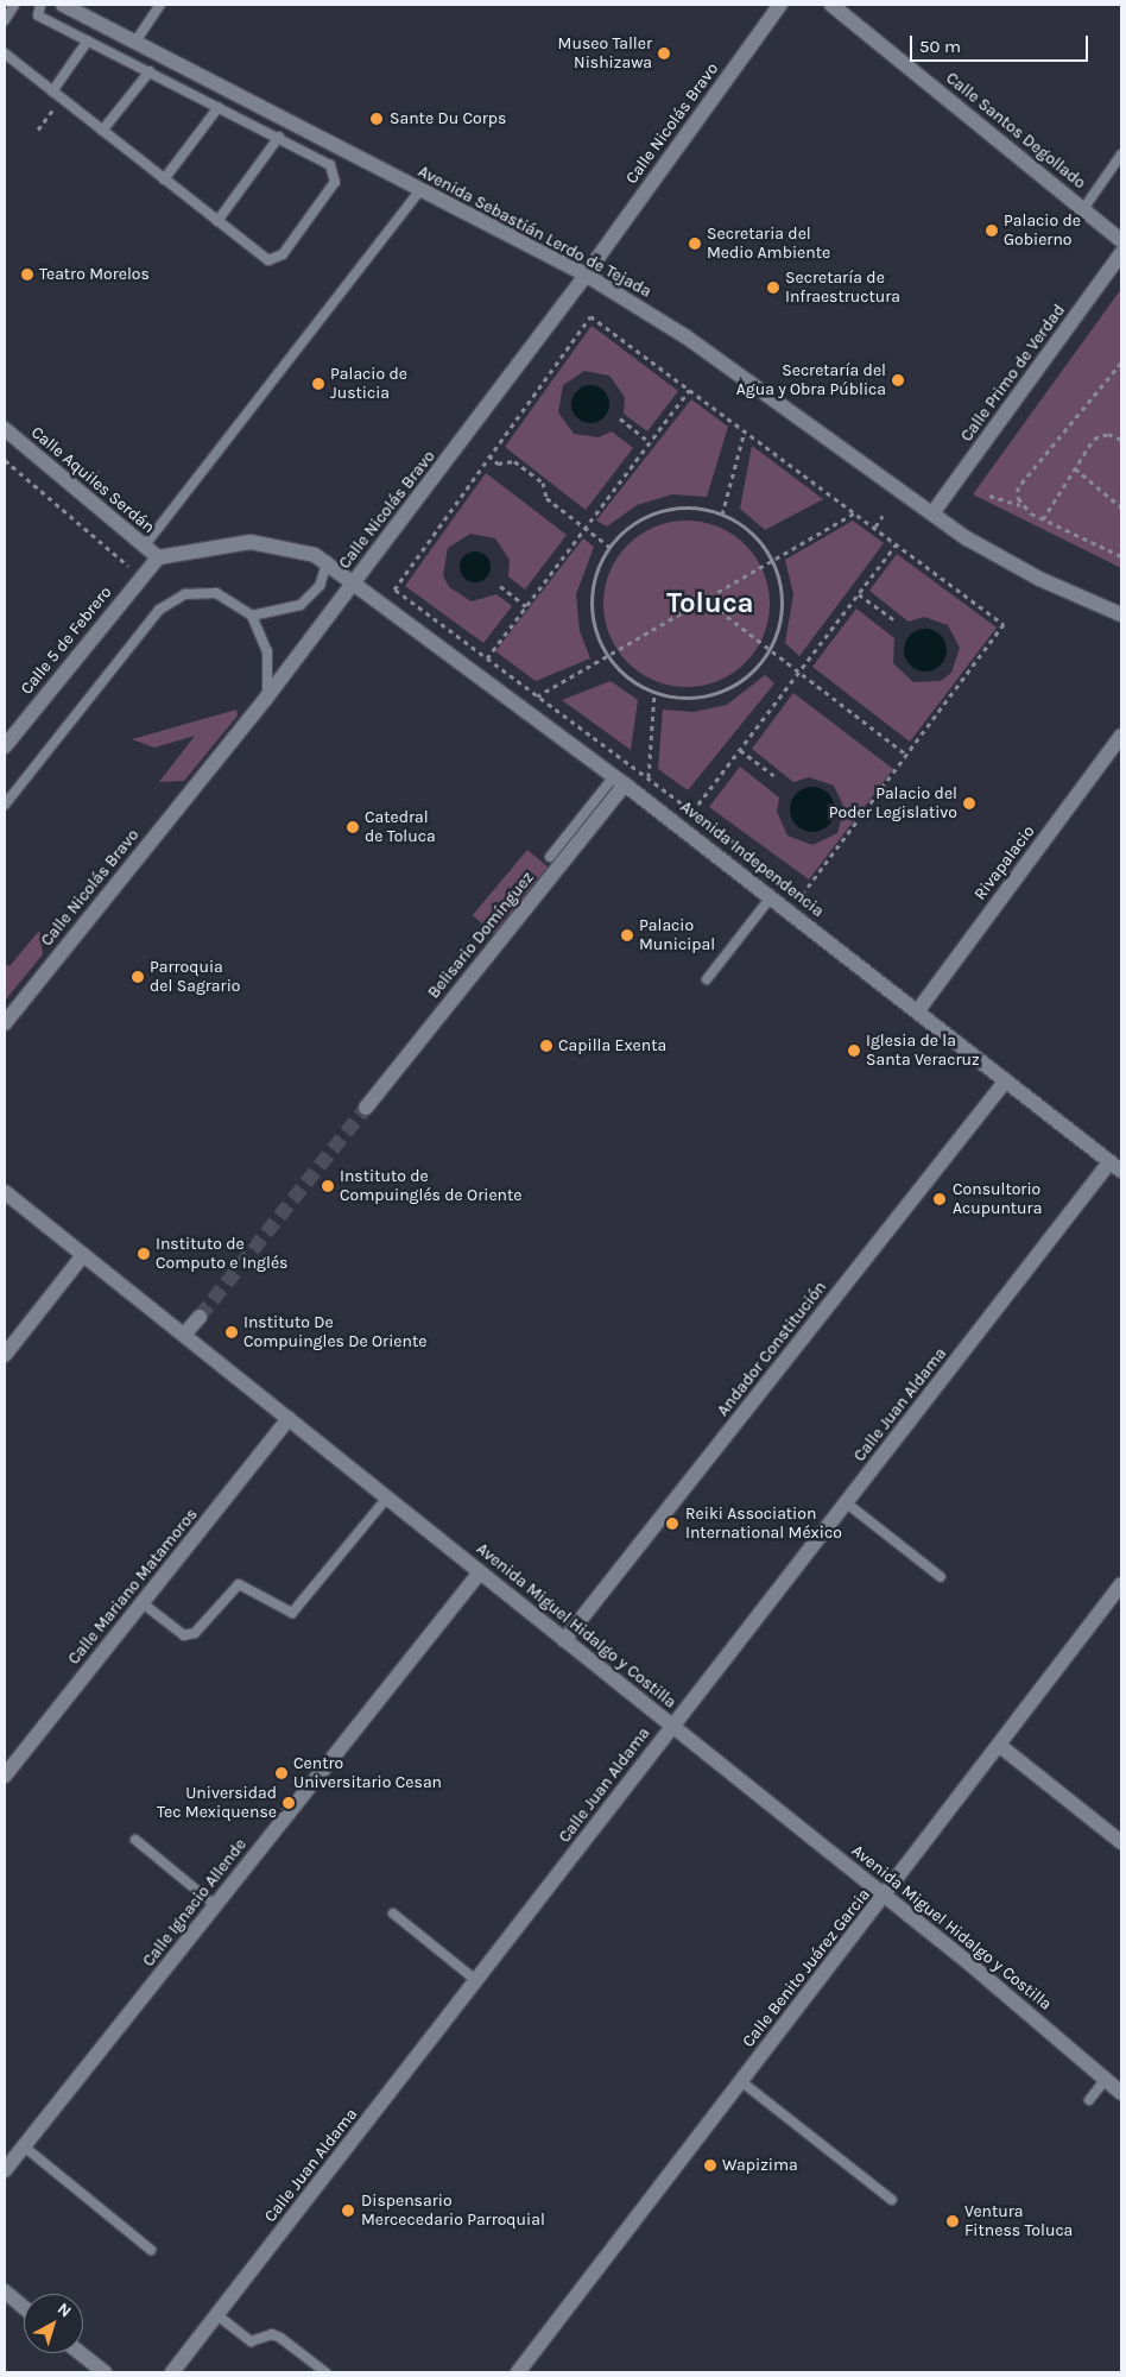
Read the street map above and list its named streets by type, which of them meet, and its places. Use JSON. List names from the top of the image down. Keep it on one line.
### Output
{"streets":{"street":["Calle Nicolás Bravo","Calle Santos Degollado","Avenida Sebastián Lerdo de Tejada","Calle Primo de Verdad","Calle Aquiles Serdán","Calle 5 de Febrero","Avenida Independencia","Rivapalacio","Belisario Domínguez","Andador Constitución","Calle Juan Aldama","Calle Mariano Matamoros","Avenida Miguel Hidalgo y Costilla","Calle Ignacio Allende","Calle Benito Juárez Garcia"]},"crossings":[["Calle Nicolás Bravo","Avenida Sebastián Lerdo de Tejada"],["Calle Nicolás Bravo","Avenida Independencia"],["Avenida Sebastián Lerdo de Tejada","Calle Primo de Verdad"],["Calle Aquiles Serdán","Calle 5 de Febrero"],["Calle Aquiles Serdán","Avenida Independencia"],["Calle 5 de Febrero","Avenida Independencia"],["Avenida Independencia","Rivapalacio"],["Avenida Independencia","Belisario Domínguez"],["Avenida Independencia","Andador Constitución"],["Avenida Independencia","Calle Juan Aldama"],["Andador Constitución","Avenida Miguel Hidalgo y Costilla"],["Calle Juan Aldama","Avenida Miguel Hidalgo y Costilla"],["Calle Mariano Matamoros","Avenida Miguel Hidalgo y Costilla"],["Avenida Miguel Hidalgo y Costilla","Calle Ignacio Allende"],["Avenida Miguel Hidalgo y Costilla","Calle Benito Juárez Garcia"]],"districts":["Toluca"],"places":["Museo Taller Nishizawa","Sante Du Corps","Palacio de Gobierno","Secretaria del Medio Ambiente","Teatro Morelos","Secretaría de Infraestructura","Secretaría del Agua y Obra Pública","Palacio de Justicia","Palacio del Poder Legislativo","Catedral de Toluca","Palacio Municipal","Parroquia del Sagrario","Capilla Exenta","Iglesia de la Santa Veracruz","Instituto de Compuinglés de Oriente","Consultorio Acupuntura","Instituto de Computo e Inglés","Instituto De Compuingles De Oriente","Reiki Association International México","Centro Universitario Cesan","Universidad Tec Mexiquense","Wapizima","Dispensario Mercecedario Parroquial","Ventura Fitness Toluca"],"scale_bar":"50 m","north":"top right"}
